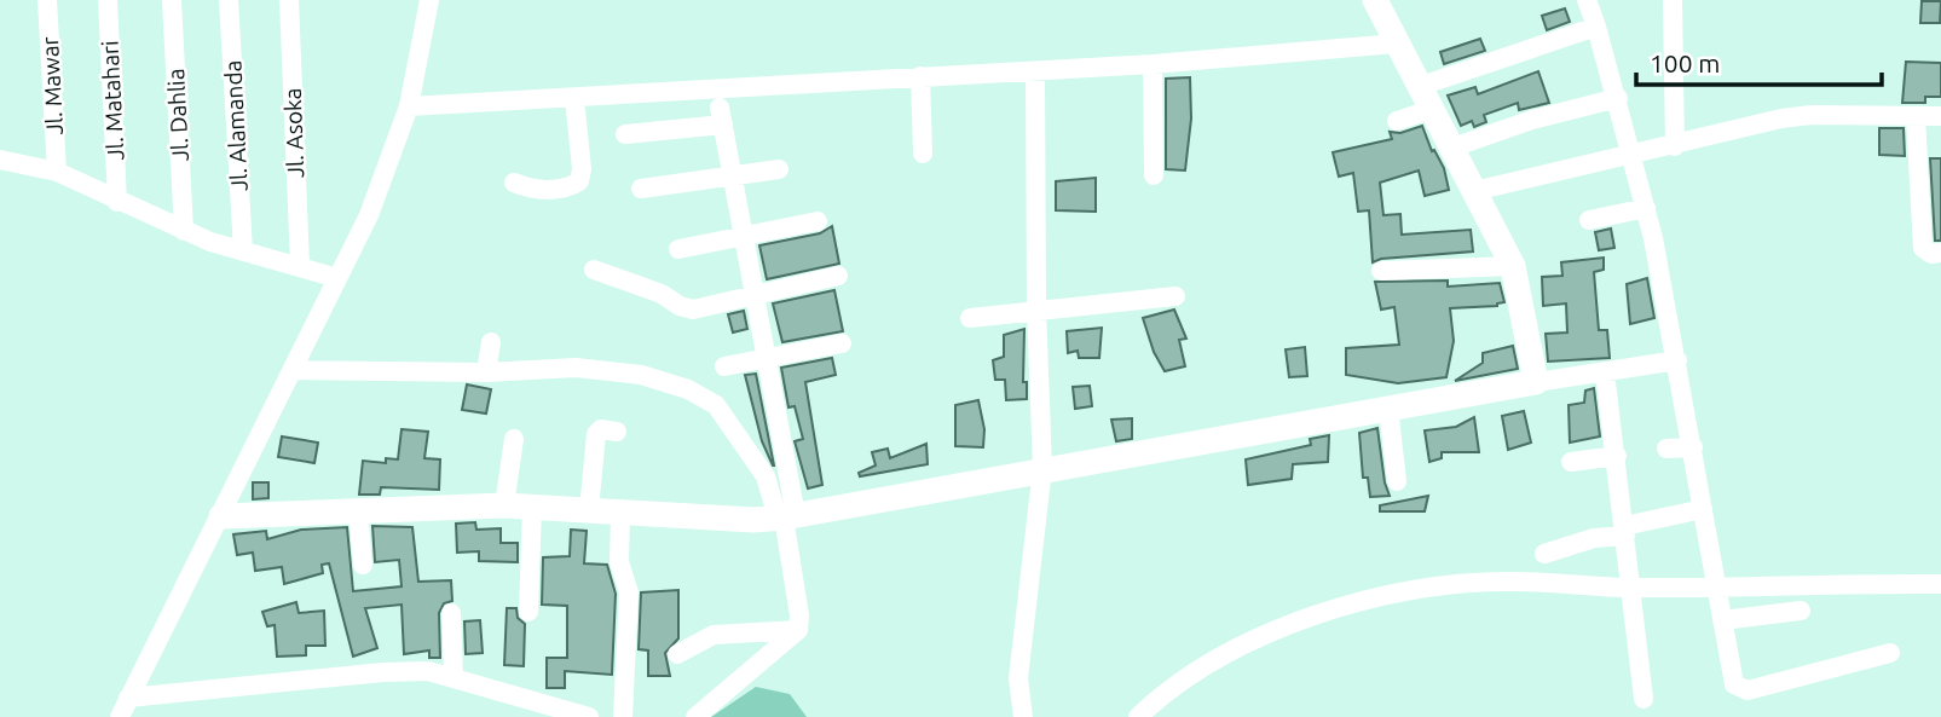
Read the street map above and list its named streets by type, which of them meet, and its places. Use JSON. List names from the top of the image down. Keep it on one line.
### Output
{"streets":{"street":["Jl. Mawar","Jl. Matahari","Jl. Dahlia","Jl. Alamanda","Jl. Asoka"]},"scale_bar":"100 m"}
